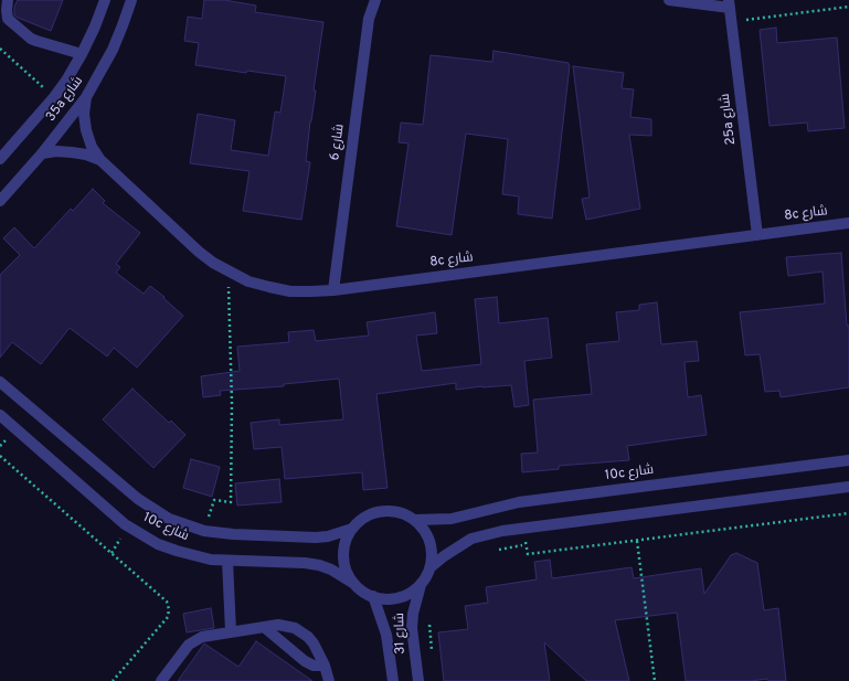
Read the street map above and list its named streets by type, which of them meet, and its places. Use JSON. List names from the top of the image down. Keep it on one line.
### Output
{"streets":{"street":["35a شارع","25a شارع","شارع 6","8c شارع","10c شارع","شارع 31"]},"crossings":[["35a شارع","8c شارع"],["25a شارع","8c شارع"],["شارع 6","8c شارع"],["10c شارع","شارع 31"]]}
